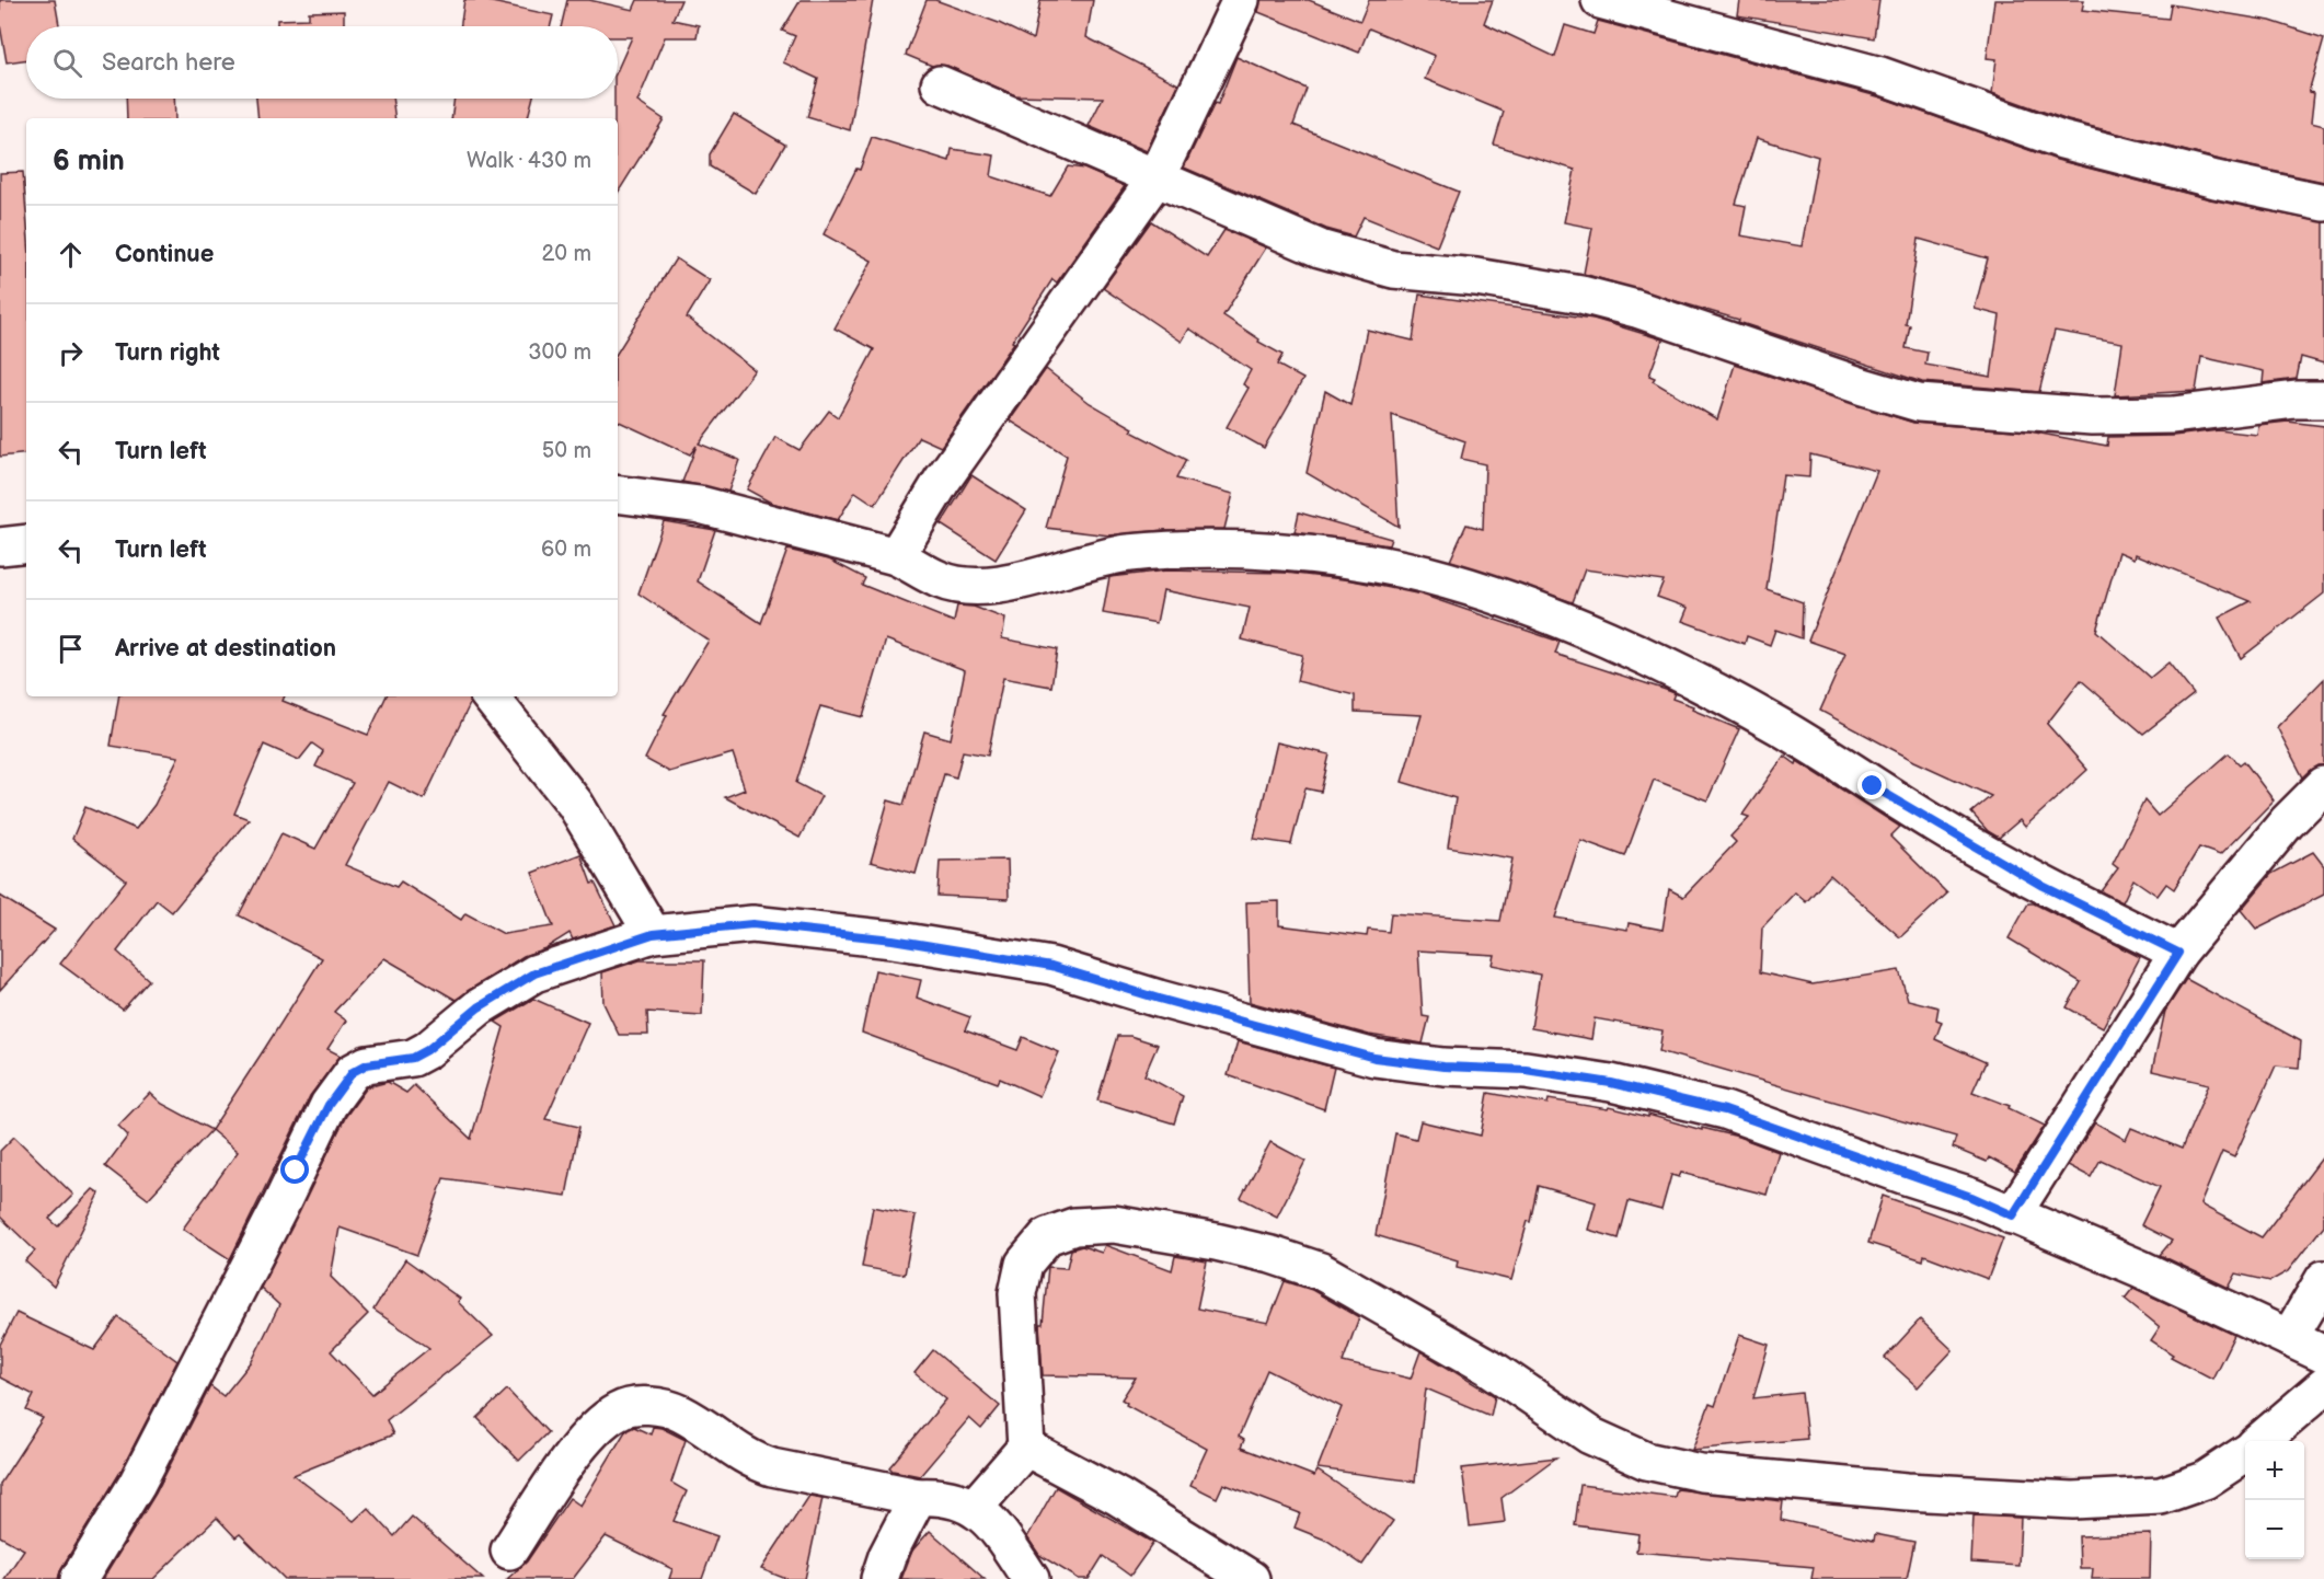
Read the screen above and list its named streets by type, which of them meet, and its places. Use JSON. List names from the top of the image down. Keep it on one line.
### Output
{"page":{"search":"Search here","heading":["6 min","Walk · 430 m"],"list":[["Continue","20 m"],["Turn right","300 m"],["Turn left","50 m"],["Turn left","60 m"],"Arrive at destination"],"map_buttons":["+","−"]}}
